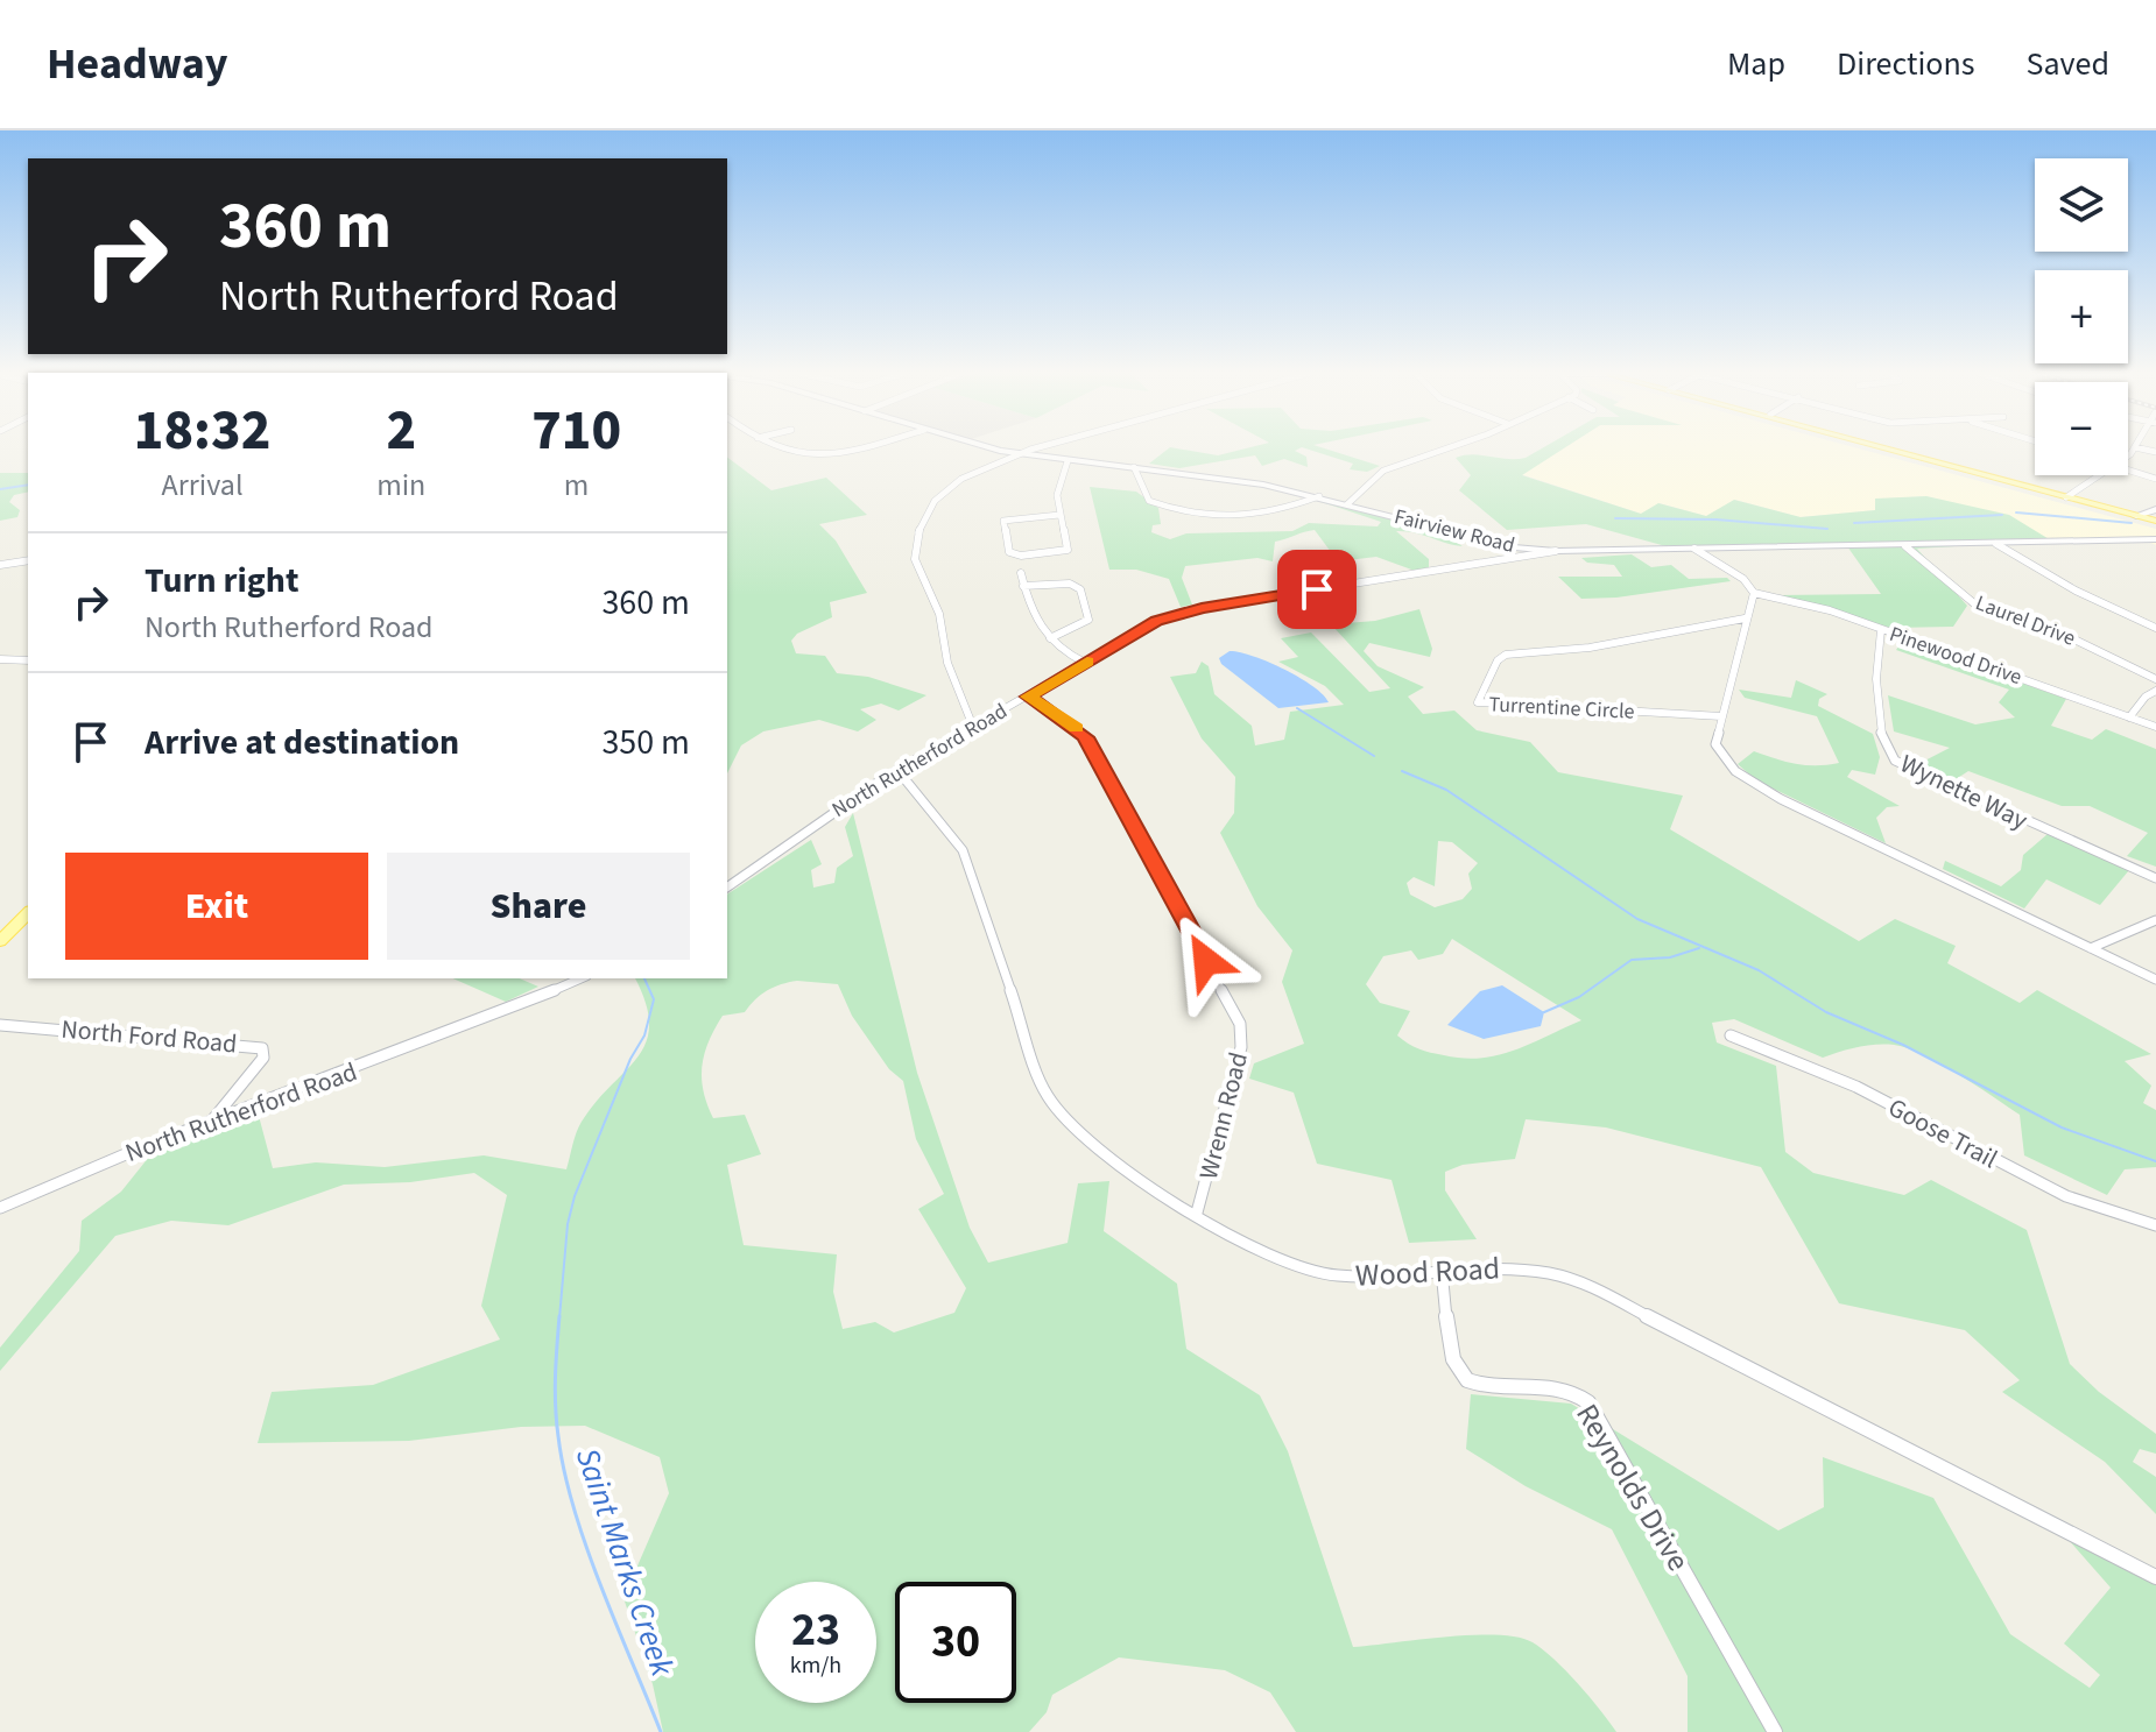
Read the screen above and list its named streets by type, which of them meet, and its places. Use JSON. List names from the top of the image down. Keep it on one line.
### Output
{"streets":{"street":["Fairview Road","Laurel Drive","Pinewood Drive","Turrentine Circle","North Rutherford Road","Wynette Way","North Ford Road","Wrenn Road","Goose Trail","Wood Road","Reynolds Drive"]},"crossings":[["Fairview Road","Laurel Drive"],["Fairview Road","North Rutherford Road"],["Pinewood Drive","Wynette Way"],["North Rutherford Road","North Ford Road"],["North Rutherford Road","Wrenn Road"],["North Rutherford Road","Wood Road"],["Wrenn Road","Wood Road"],["Wood Road","Reynolds Drive"]],"water":["Saint Marks Creek"],"page":{"header":"Headway","nav":["Map","Directions","Saved"],"map_buttons":["+","−"],"turn":["360 m","North Rutherford Road"],"eta":["18:32","Arrival","2","min","710","m"],"list":[{"name":"Turn right","note":"North Rutherford Road","value":"360 m"},{"name":"Arrive at destination","value":"350 m"}],"buttons":["Exit","Share"],"speed":"23 km/h","limit":"30"}}
